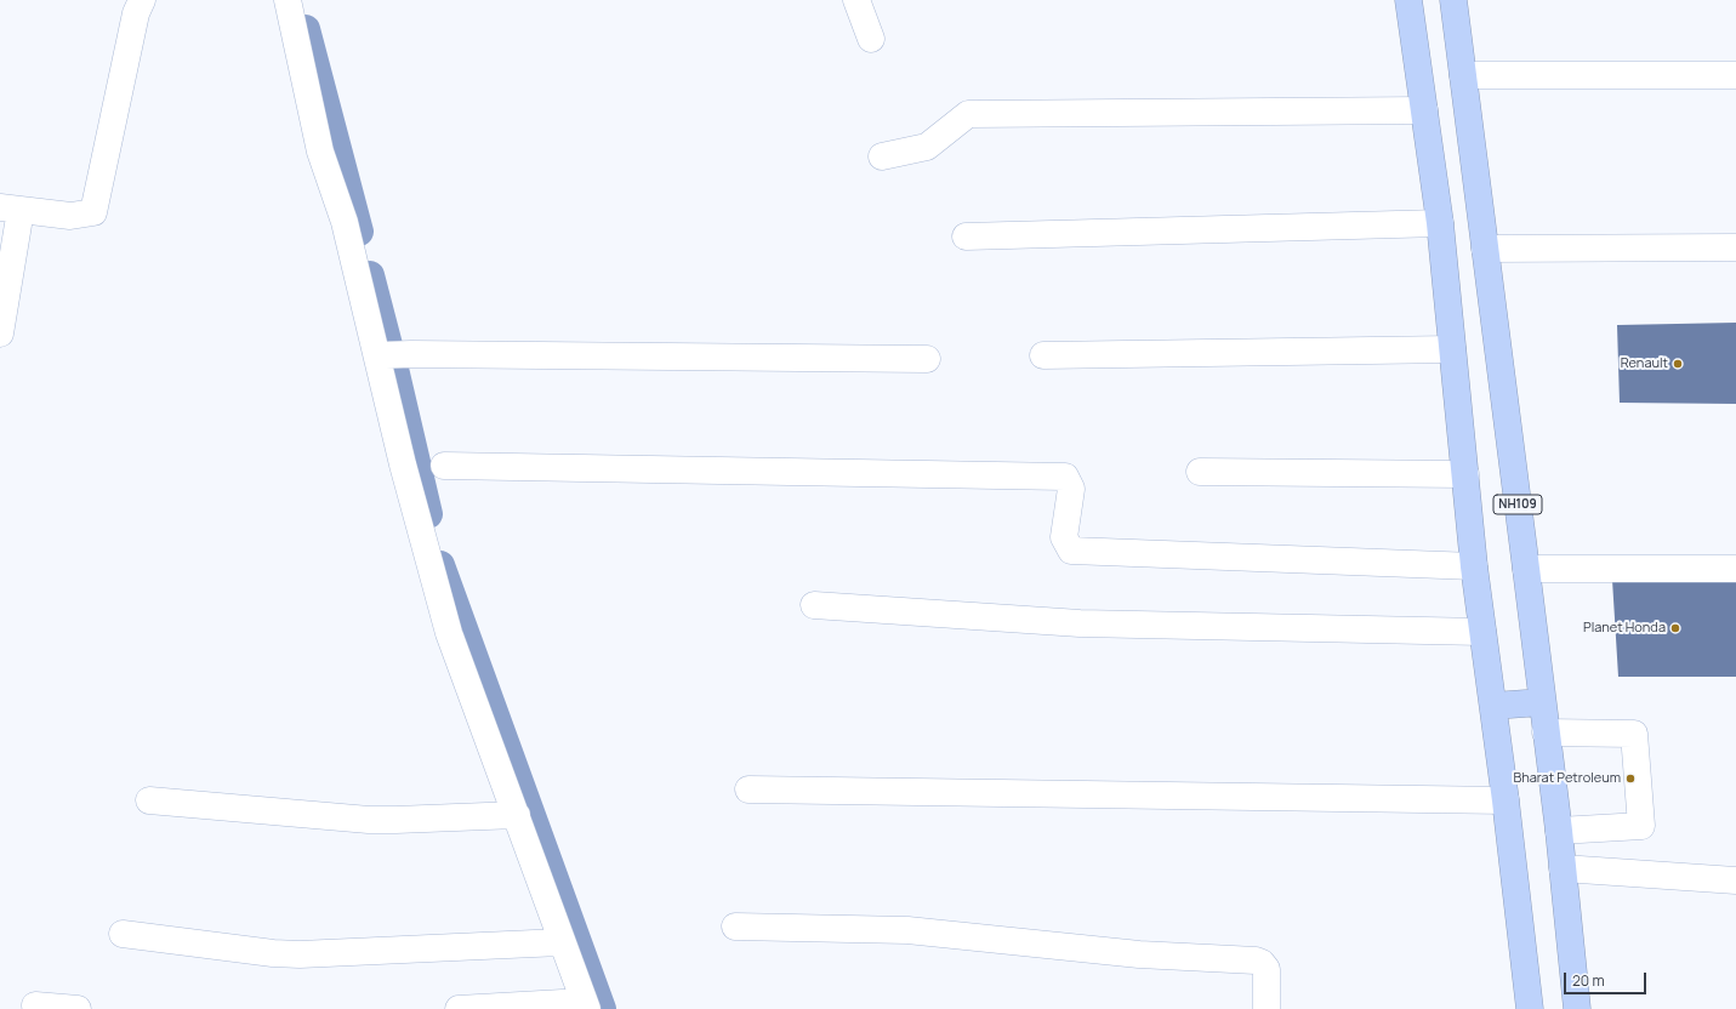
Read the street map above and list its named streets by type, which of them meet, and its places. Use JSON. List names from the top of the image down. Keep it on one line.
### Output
{"streets":{"highway":["NH109"]},"places":["Renault","Planet Honda","Bharat Petroleum"],"scale_bar":"20 m"}
